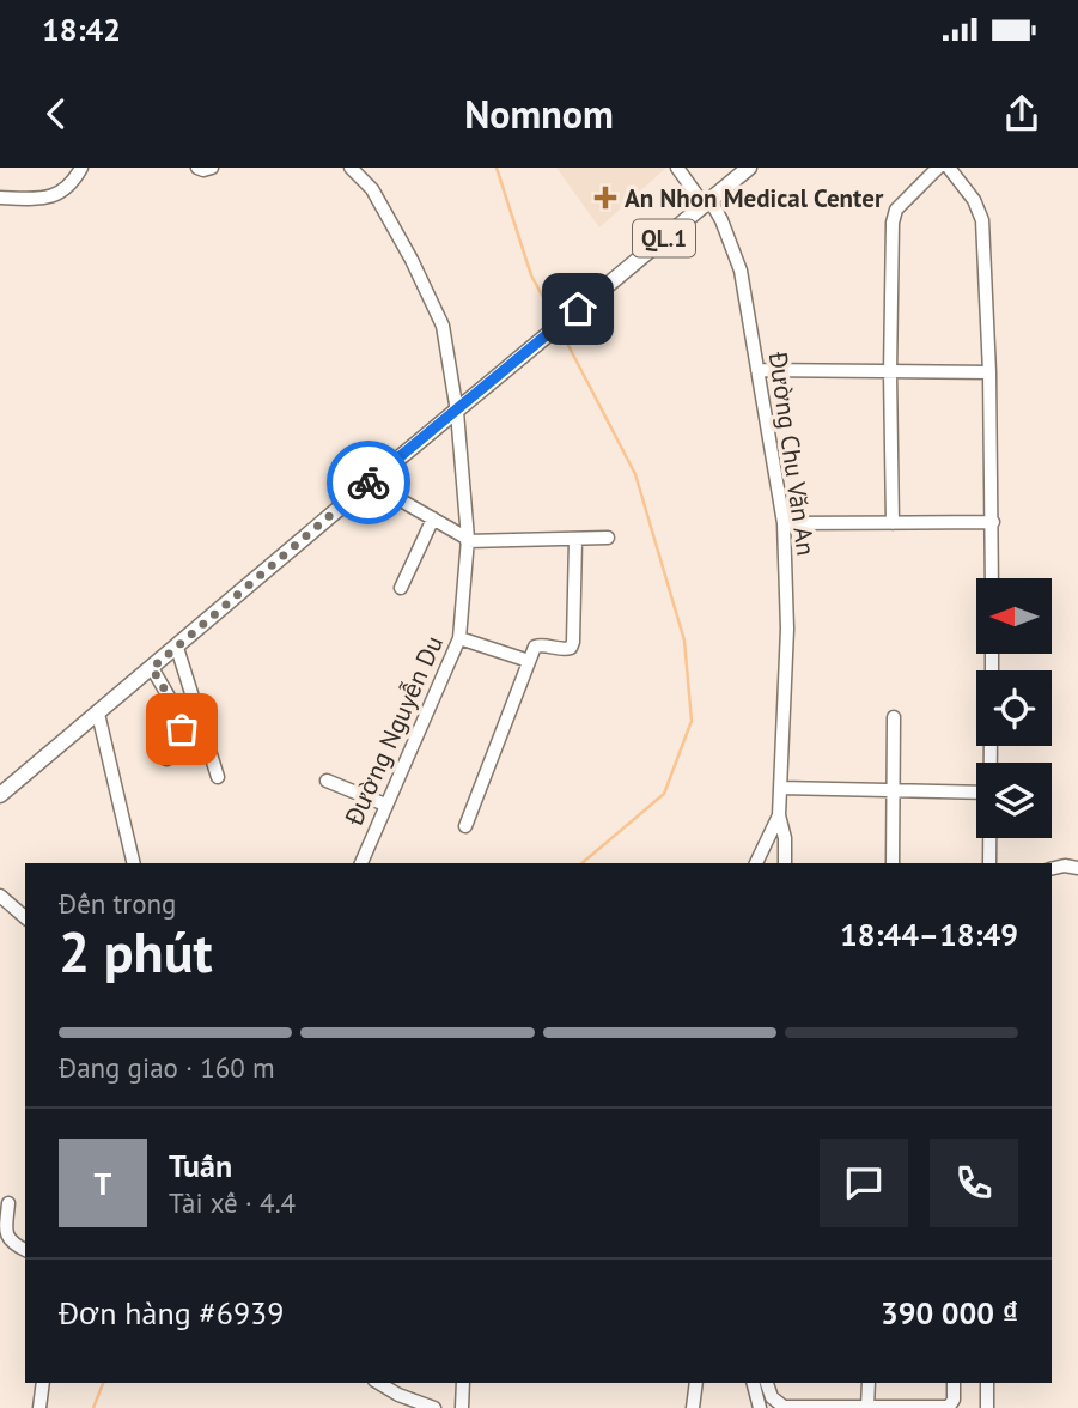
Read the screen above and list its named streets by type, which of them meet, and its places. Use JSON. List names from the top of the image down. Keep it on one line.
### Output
{"streets":{"main road":["QL.1"],"street":["Đường Chu Văn An","Đường Nguyễn Du"]},"crossings":[["QL.1","Đường Chu Văn An"],["QL.1","Đường Nguyễn Du"]],"places":{"health":["An Nhon Medical Center"]},"north":"left","page":{"status":"18:42","header":"Nomnom","heading":["2 phút","Đến trong","18:44–18:49"],"panel":["Tuấn","Tài xế · 4.4","Đơn hàng #6939","390 000 ₫"],"bar":"Đang giao · 160 m","round":"T"}}
